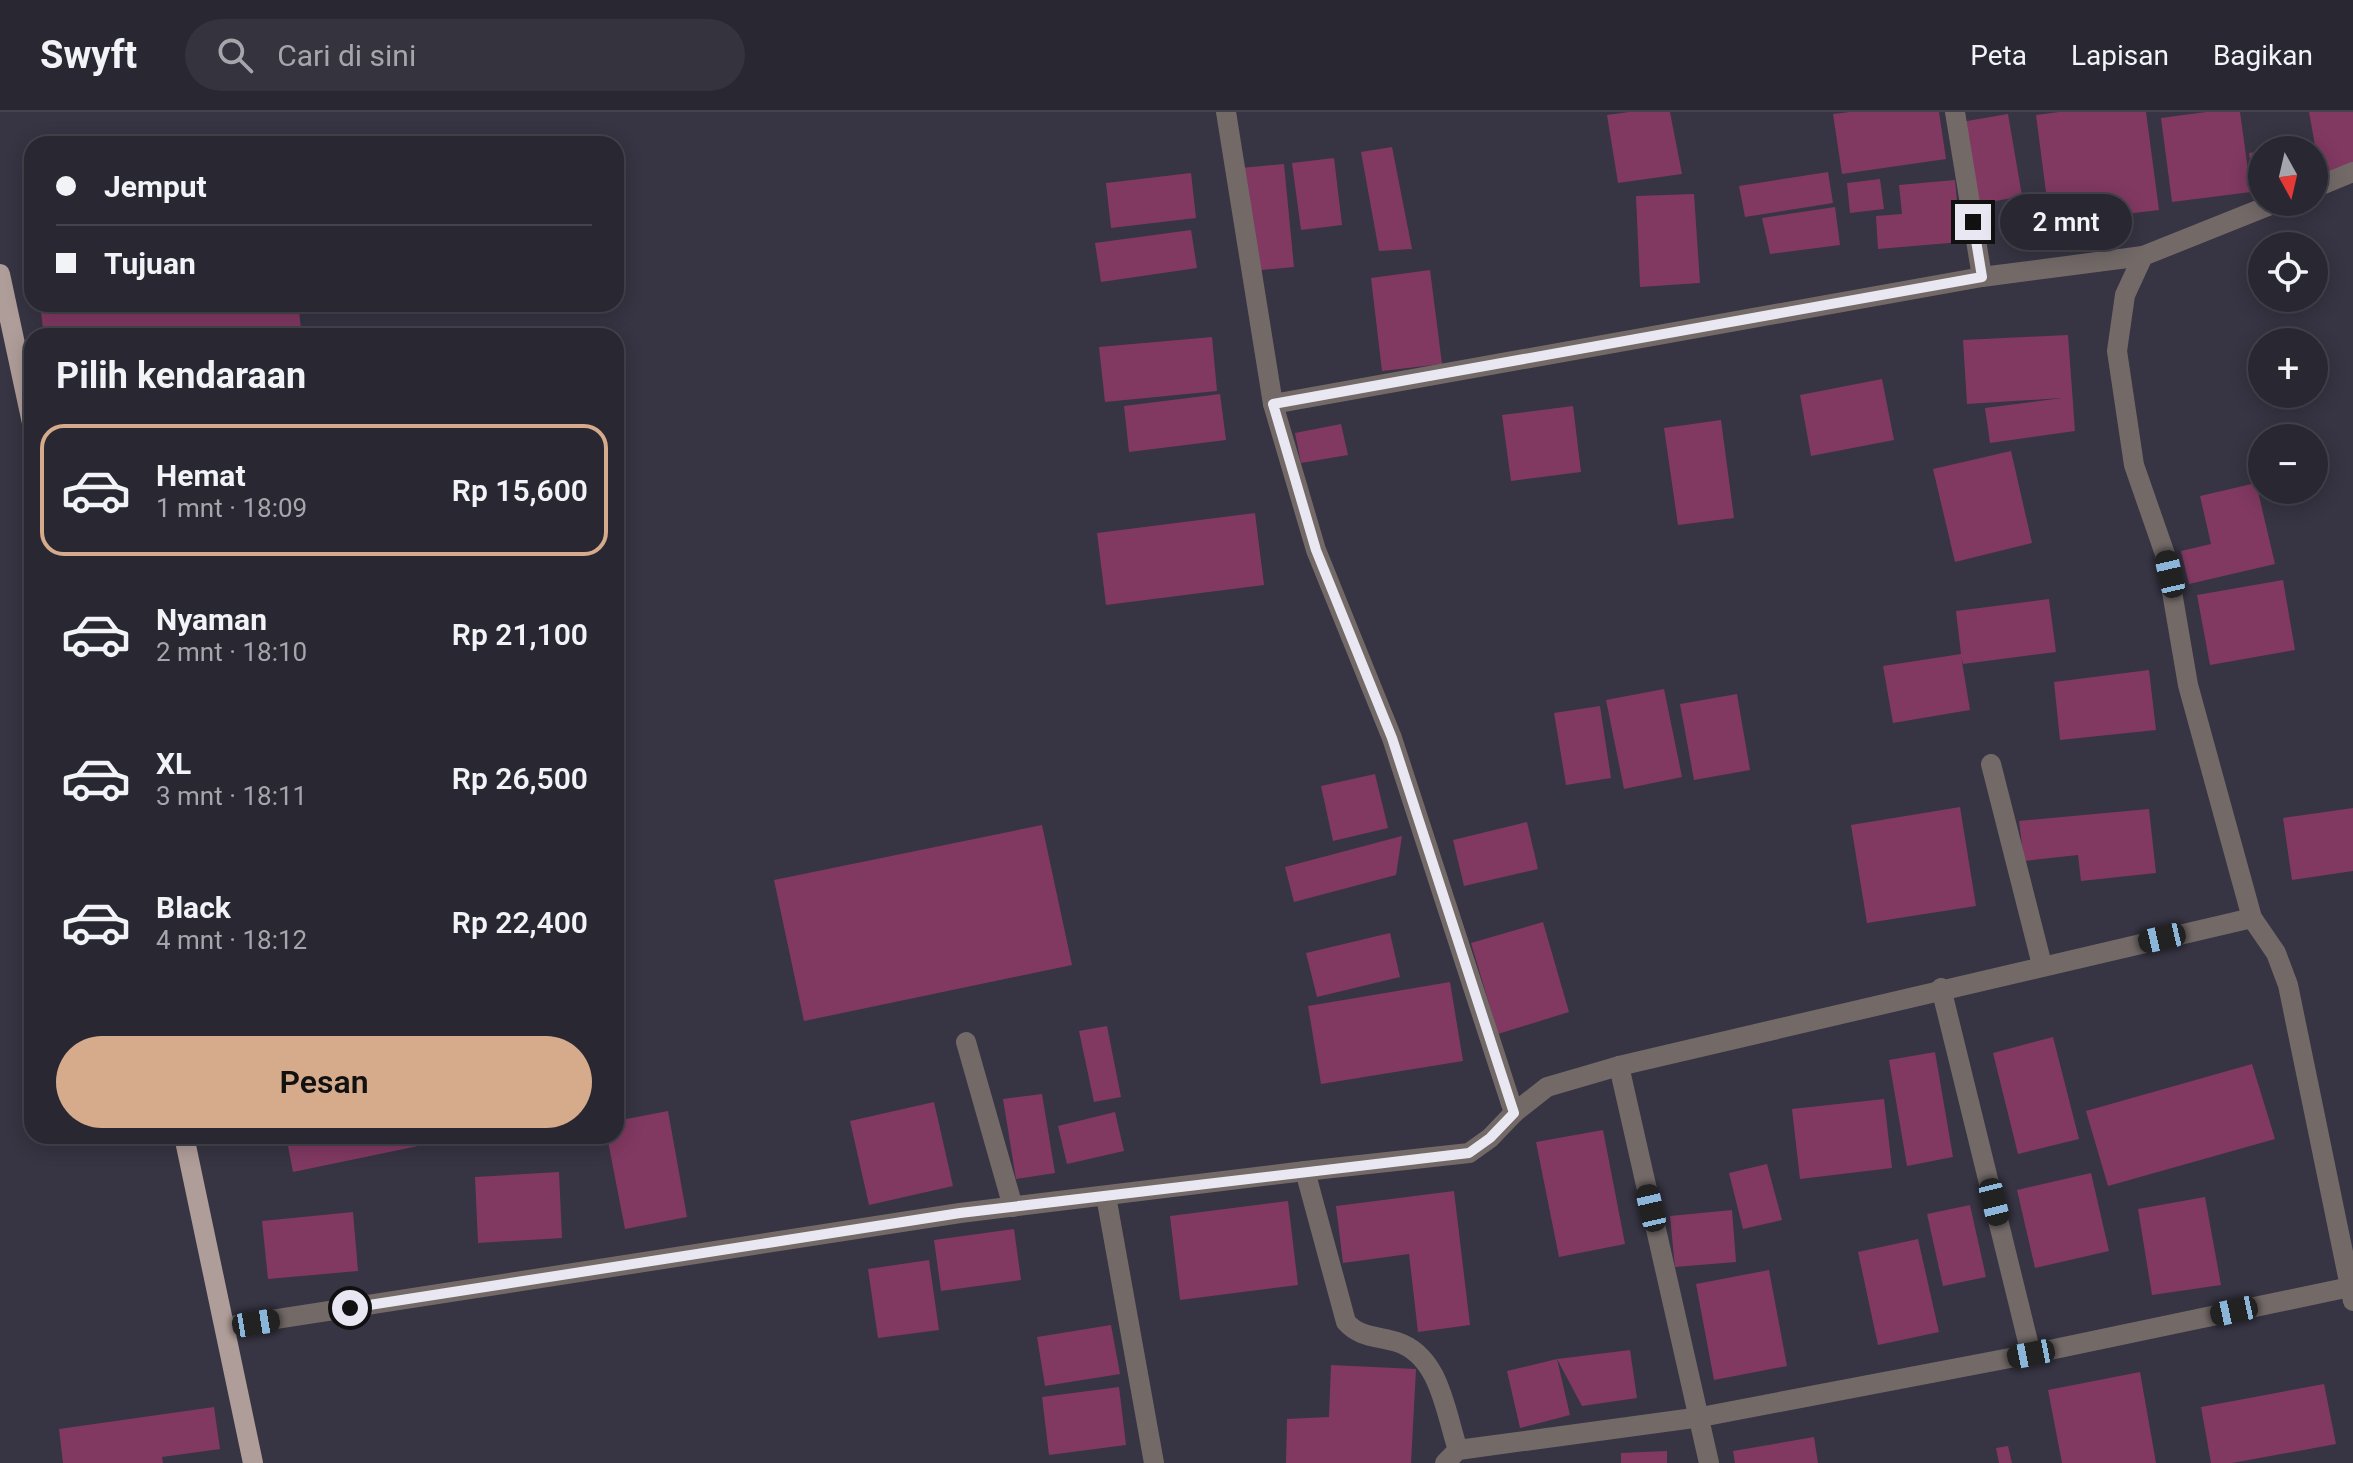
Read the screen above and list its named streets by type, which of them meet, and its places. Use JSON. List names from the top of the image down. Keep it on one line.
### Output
{"north":"bottom","page":{"header":"Swyft","search":"Cari di sini","nav":["Peta","Lapisan","Bagikan"],"map_buttons":["+","−"],"banner":["Jemput","Tujuan"],"bubble":"2 mnt","heading":"Pilih kendaraan","list":[{"name":"Hemat","note":"1 mnt · 18:09","value":"Rp 15,600"},{"name":"Nyaman","note":"2 mnt · 18:10","value":"Rp 21,100"},{"name":"XL","note":"3 mnt · 18:11","value":"Rp 26,500"},{"name":"Black","note":"4 mnt · 18:12","value":"Rp 22,400"}],"buttons":"Pesan"}}
